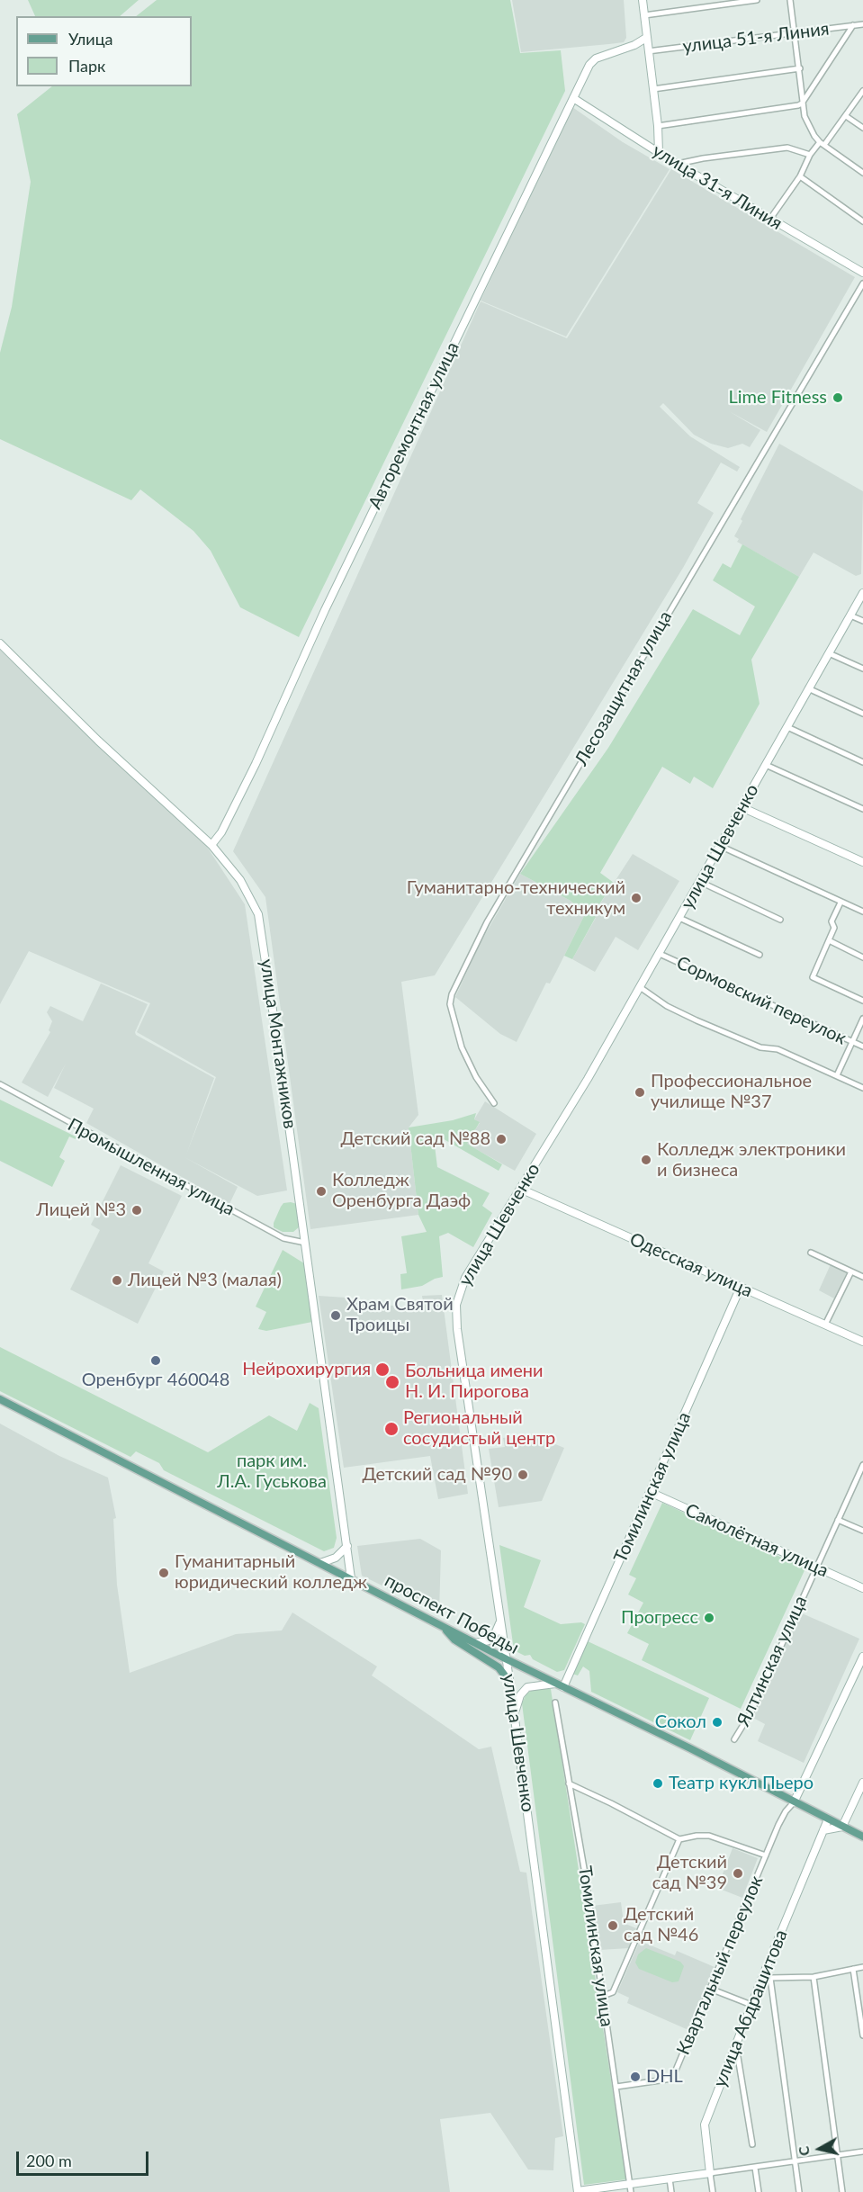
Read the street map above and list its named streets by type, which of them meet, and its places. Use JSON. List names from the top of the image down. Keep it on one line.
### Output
{"streets":{"main road":["улица 31-я Линия","Авторемонтная улица","улица Шевченко","улица Монтажников","Одесская улица","Томилинская улица","Самолётная улица","проспект Победы","улица Абдрашитова"],"street":["улица 51-я Линия","Лесозащитная улица","Сормовский переулок","Промышленная улица","Ялтинская улица","Квартальный переулок"]},"crossings":[["улица 31-я Линия","Авторемонтная улица"],["Авторемонтная улица","улица Монтажников"],["улица Шевченко","Сормовский переулок"],["улица Шевченко","Одесская улица"],["улица Шевченко","проспект Победы"],["улица Монтажников","Промышленная улица"],["улица Монтажников","проспект Победы"],["Одесская улица","Томилинская улица"],["Томилинская улица","Самолётная улица"],["Томилинская улица","проспект Победы"],["Томилинская улица","Квартальный переулок"],["Самолётная улица","Ялтинская улица"],["проспект Победы","Квартальный переулок"],["проспект Победы","улица Абдрашитова"]],"parks":["парк им. Л.А. Гуськова"],"places":["Lime Fitness","Гуманитарно-технический техникум","Профессиональное училище №37","Детский сад №88","Колледж электроники и бизнеса","Колледж Оренбурга Даэф","Лицей №3","Лицей №3 (малая)","Храм Святой Троицы","Оренбург 460048","Нейрохирургия","Больница имени Н. И. Пирогова","Региональный сосудистый центр","Детский сад №90","Гуманитарный юридический колледж","Прогресс","Сокол","Театр кукл Пьеро","Детский сад №39","Детский сад №46","DHL"],"legend":["Улица","Парк"],"scale_bar":"200 m","north":"left"}
